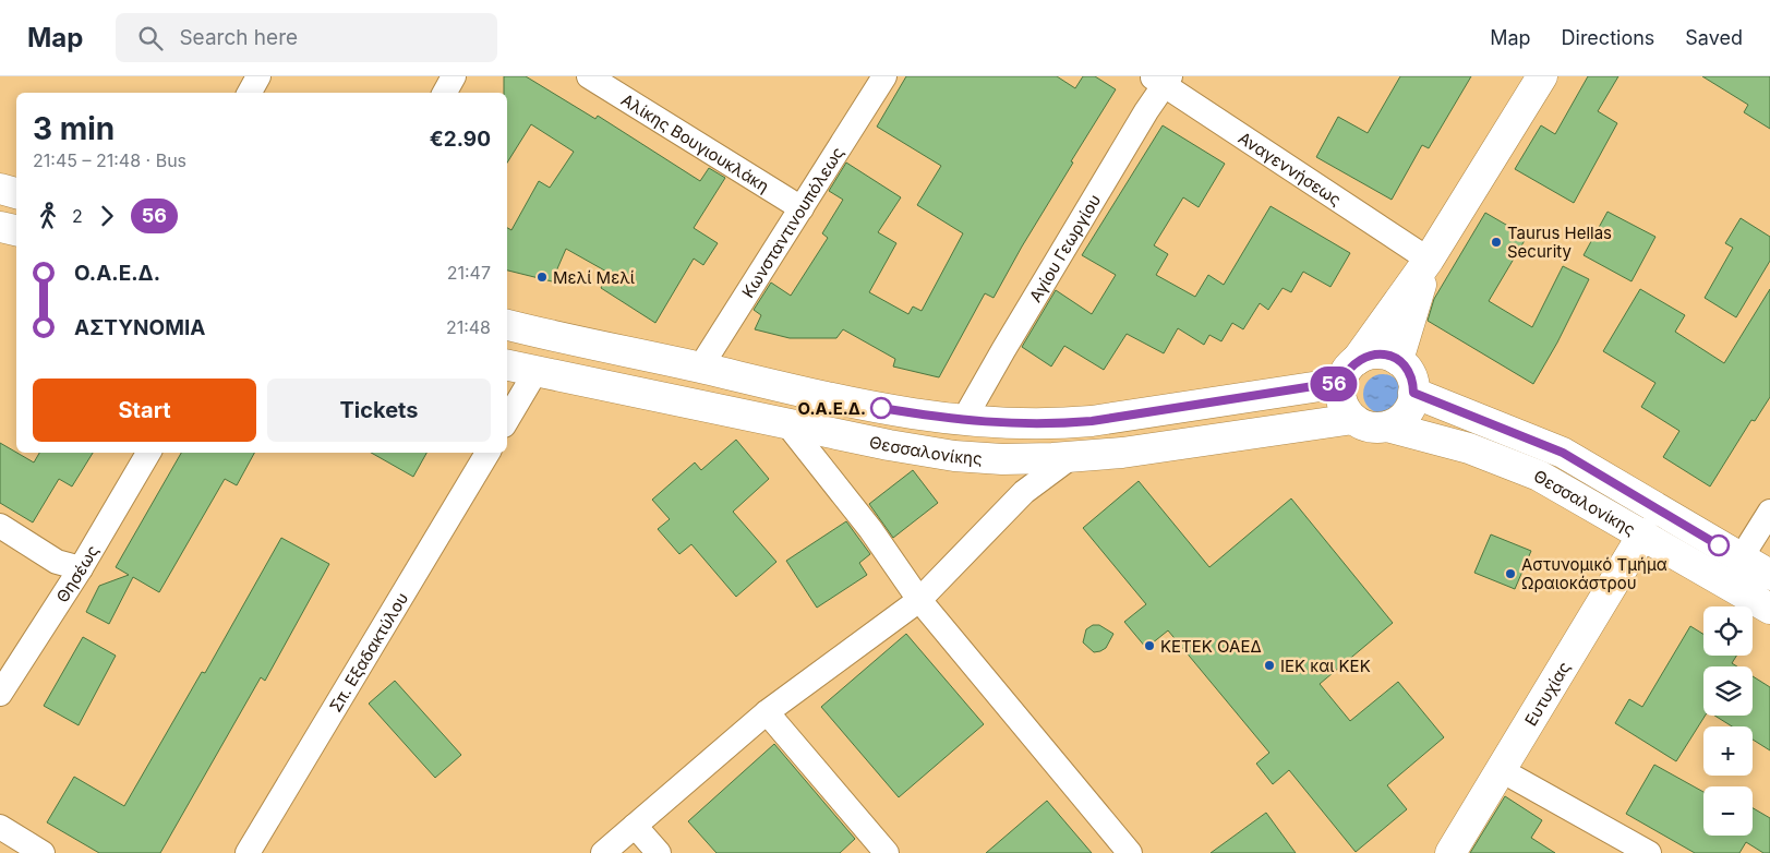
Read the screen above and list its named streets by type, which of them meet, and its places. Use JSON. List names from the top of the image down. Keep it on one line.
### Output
{"streets":{"main road":["Θεσσαλονίκης","Ευτυχίας"],"street":["Αλίκης Βουγιουκλάκη","Αναγεννήσεως","Κωνσταντινουπόλεως","Αγίου Γεωργίου","Θησέως","Σπ. Εξαδακτύλου"]},"crossings":[["Αλίκης Βουγιουκλάκη","Κωνσταντινουπόλεως"],["Αναγεννήσεως","Αγίου Γεωργίου"],["Κωνσταντινουπόλεως","Θεσσαλονίκης"],["Αγίου Γεωργίου","Θεσσαλονίκης"],["Θεσσαλονίκης","Ευτυχίας"]],"places":["Taurus Hellas Security","Μελί Μελί","Ο.Α.Ε.Δ.","Αστυνομικό Τμήμα Ωραιοκάστρου","ΚΕΤΕΚ ΟΑΕΔ","ΙΕΚ και ΚΕΚ"],"lines":["bus line 56"],"page":{"header":"Map","search":"Search here","nav":["Map","Directions","Saved"],"on_map":"56","heading":["3 min","21:45 – 21:48 · Bus","€2.90"],"legs":["2","56"],"list":[{"name":"Ο.Α.Ε.Δ.","value":"21:47"},{"name":"ΑΣΤΥΝΟΜΙΑ","value":"21:48"}],"buttons":["Start","Tickets"],"map_buttons":["+","−"]}}
